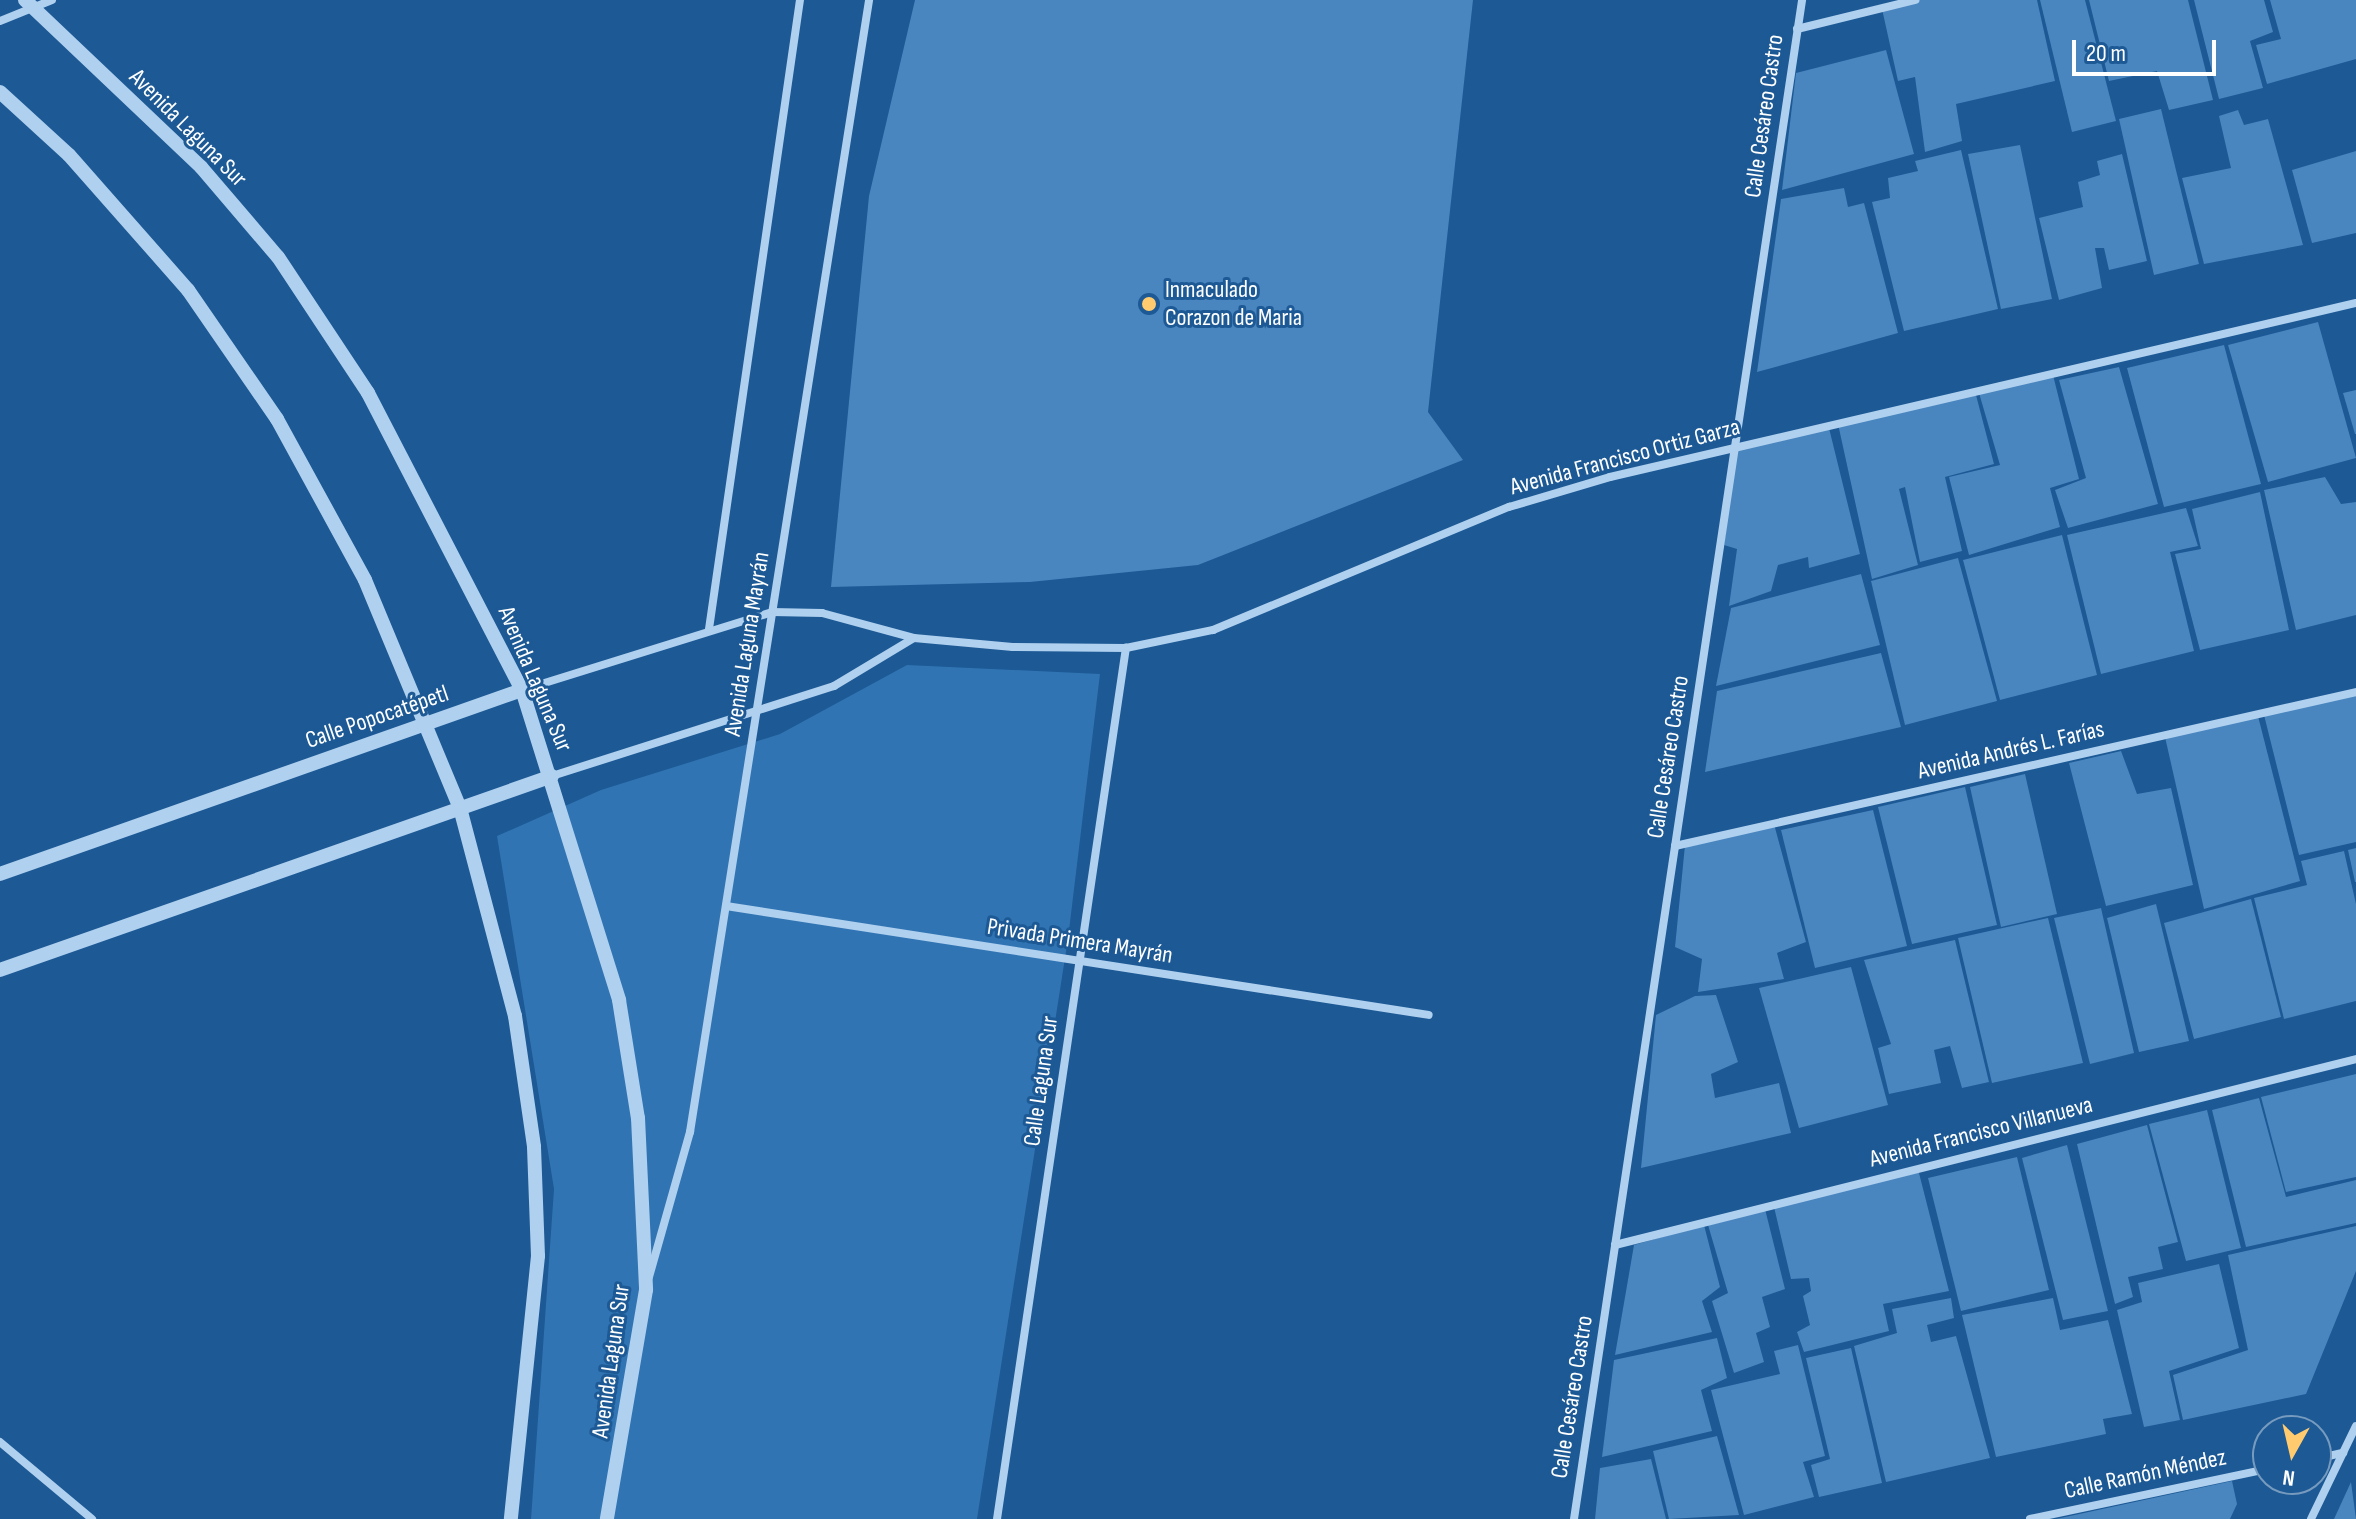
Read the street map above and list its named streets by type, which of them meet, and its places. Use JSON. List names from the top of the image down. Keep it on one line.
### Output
{"streets":{"street":["Calle Cesáreo Castro","Avenida Laguna Sur","Avenida Francisco Ortiz Garza","Avenida Laguna Mayrán","Calle Popocatépetl","Avenida Andrés L. Farías","Privada Primera Mayrán","Calle Laguna Sur","Avenida Francisco Villanueva","Calle Ramón Méndez"]},"crossings":[["Calle Cesáreo Castro","Avenida Francisco Ortiz Garza"],["Calle Cesáreo Castro","Avenida Andrés L. Farías"],["Calle Cesáreo Castro","Avenida Francisco Villanueva"],["Avenida Laguna Sur","Avenida Laguna Mayrán"],["Avenida Laguna Sur","Calle Popocatépetl"],["Avenida Francisco Ortiz Garza","Avenida Laguna Mayrán"],["Avenida Francisco Ortiz Garza","Calle Popocatépetl"],["Avenida Francisco Ortiz Garza","Calle Laguna Sur"],["Avenida Laguna Mayrán","Calle Popocatépetl"],["Avenida Laguna Mayrán","Privada Primera Mayrán"],["Privada Primera Mayrán","Calle Laguna Sur"]],"places":["Inmaculado Corazon de Maria"],"scale_bar":"20 m","north":"bottom"}
